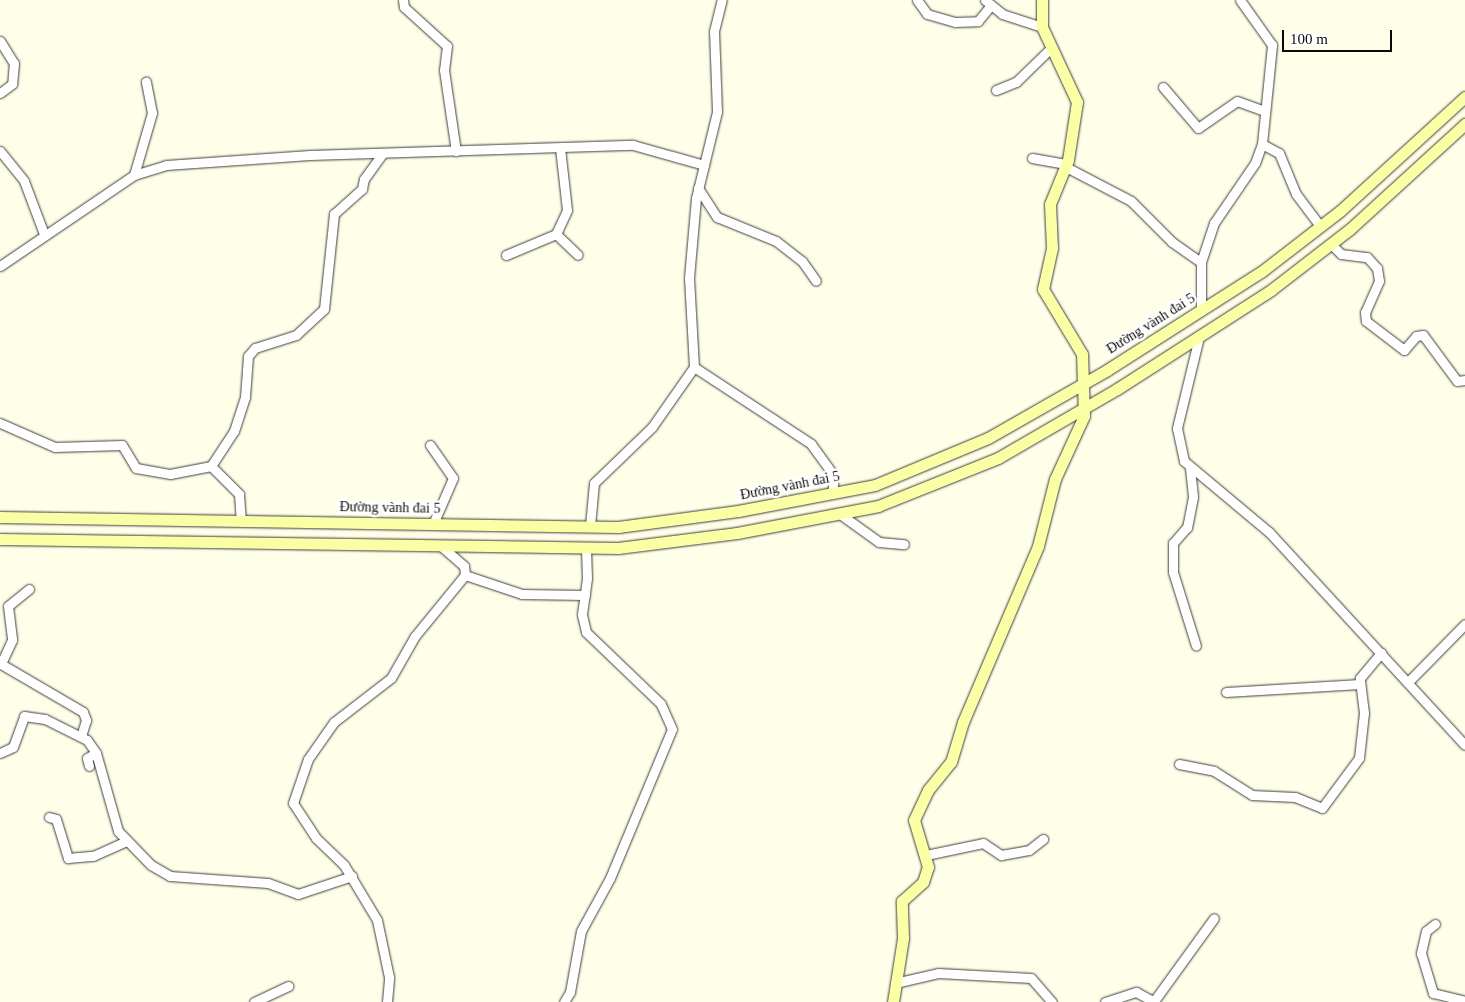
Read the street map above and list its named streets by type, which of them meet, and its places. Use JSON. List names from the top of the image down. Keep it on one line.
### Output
{"streets":{"main road":["Đường vành đai 5"]},"scale_bar":"100 m"}
